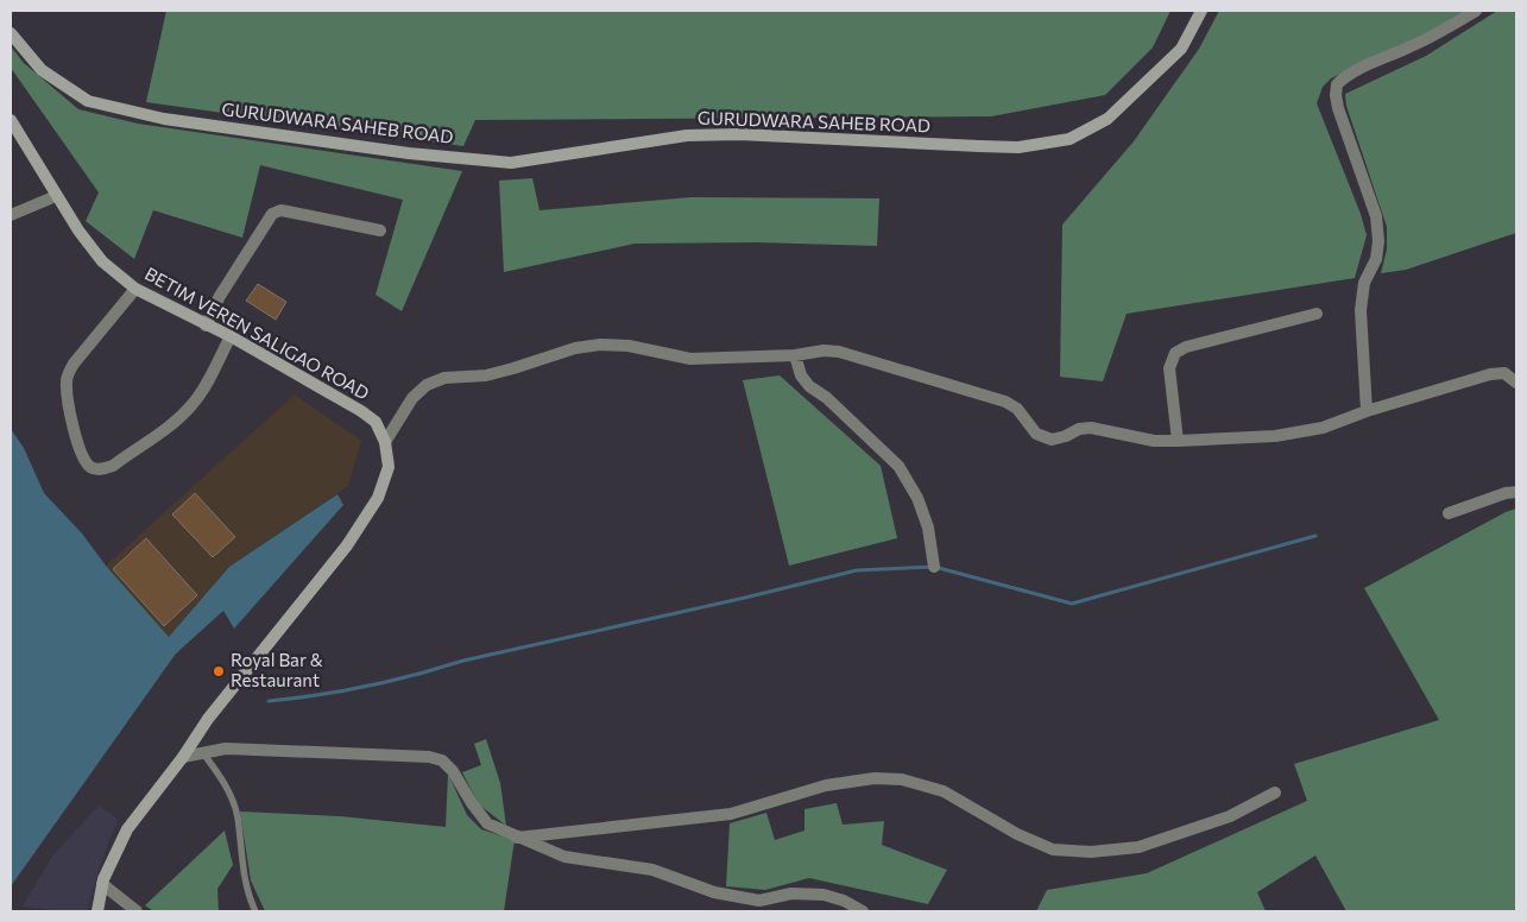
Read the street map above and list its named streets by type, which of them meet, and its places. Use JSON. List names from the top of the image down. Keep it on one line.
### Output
{"streets":{"street":["GURUDWARA SAHEB ROAD","BETIM VEREN SALIGAO ROAD"]},"places":["Royal Bar & Restaurant"]}
